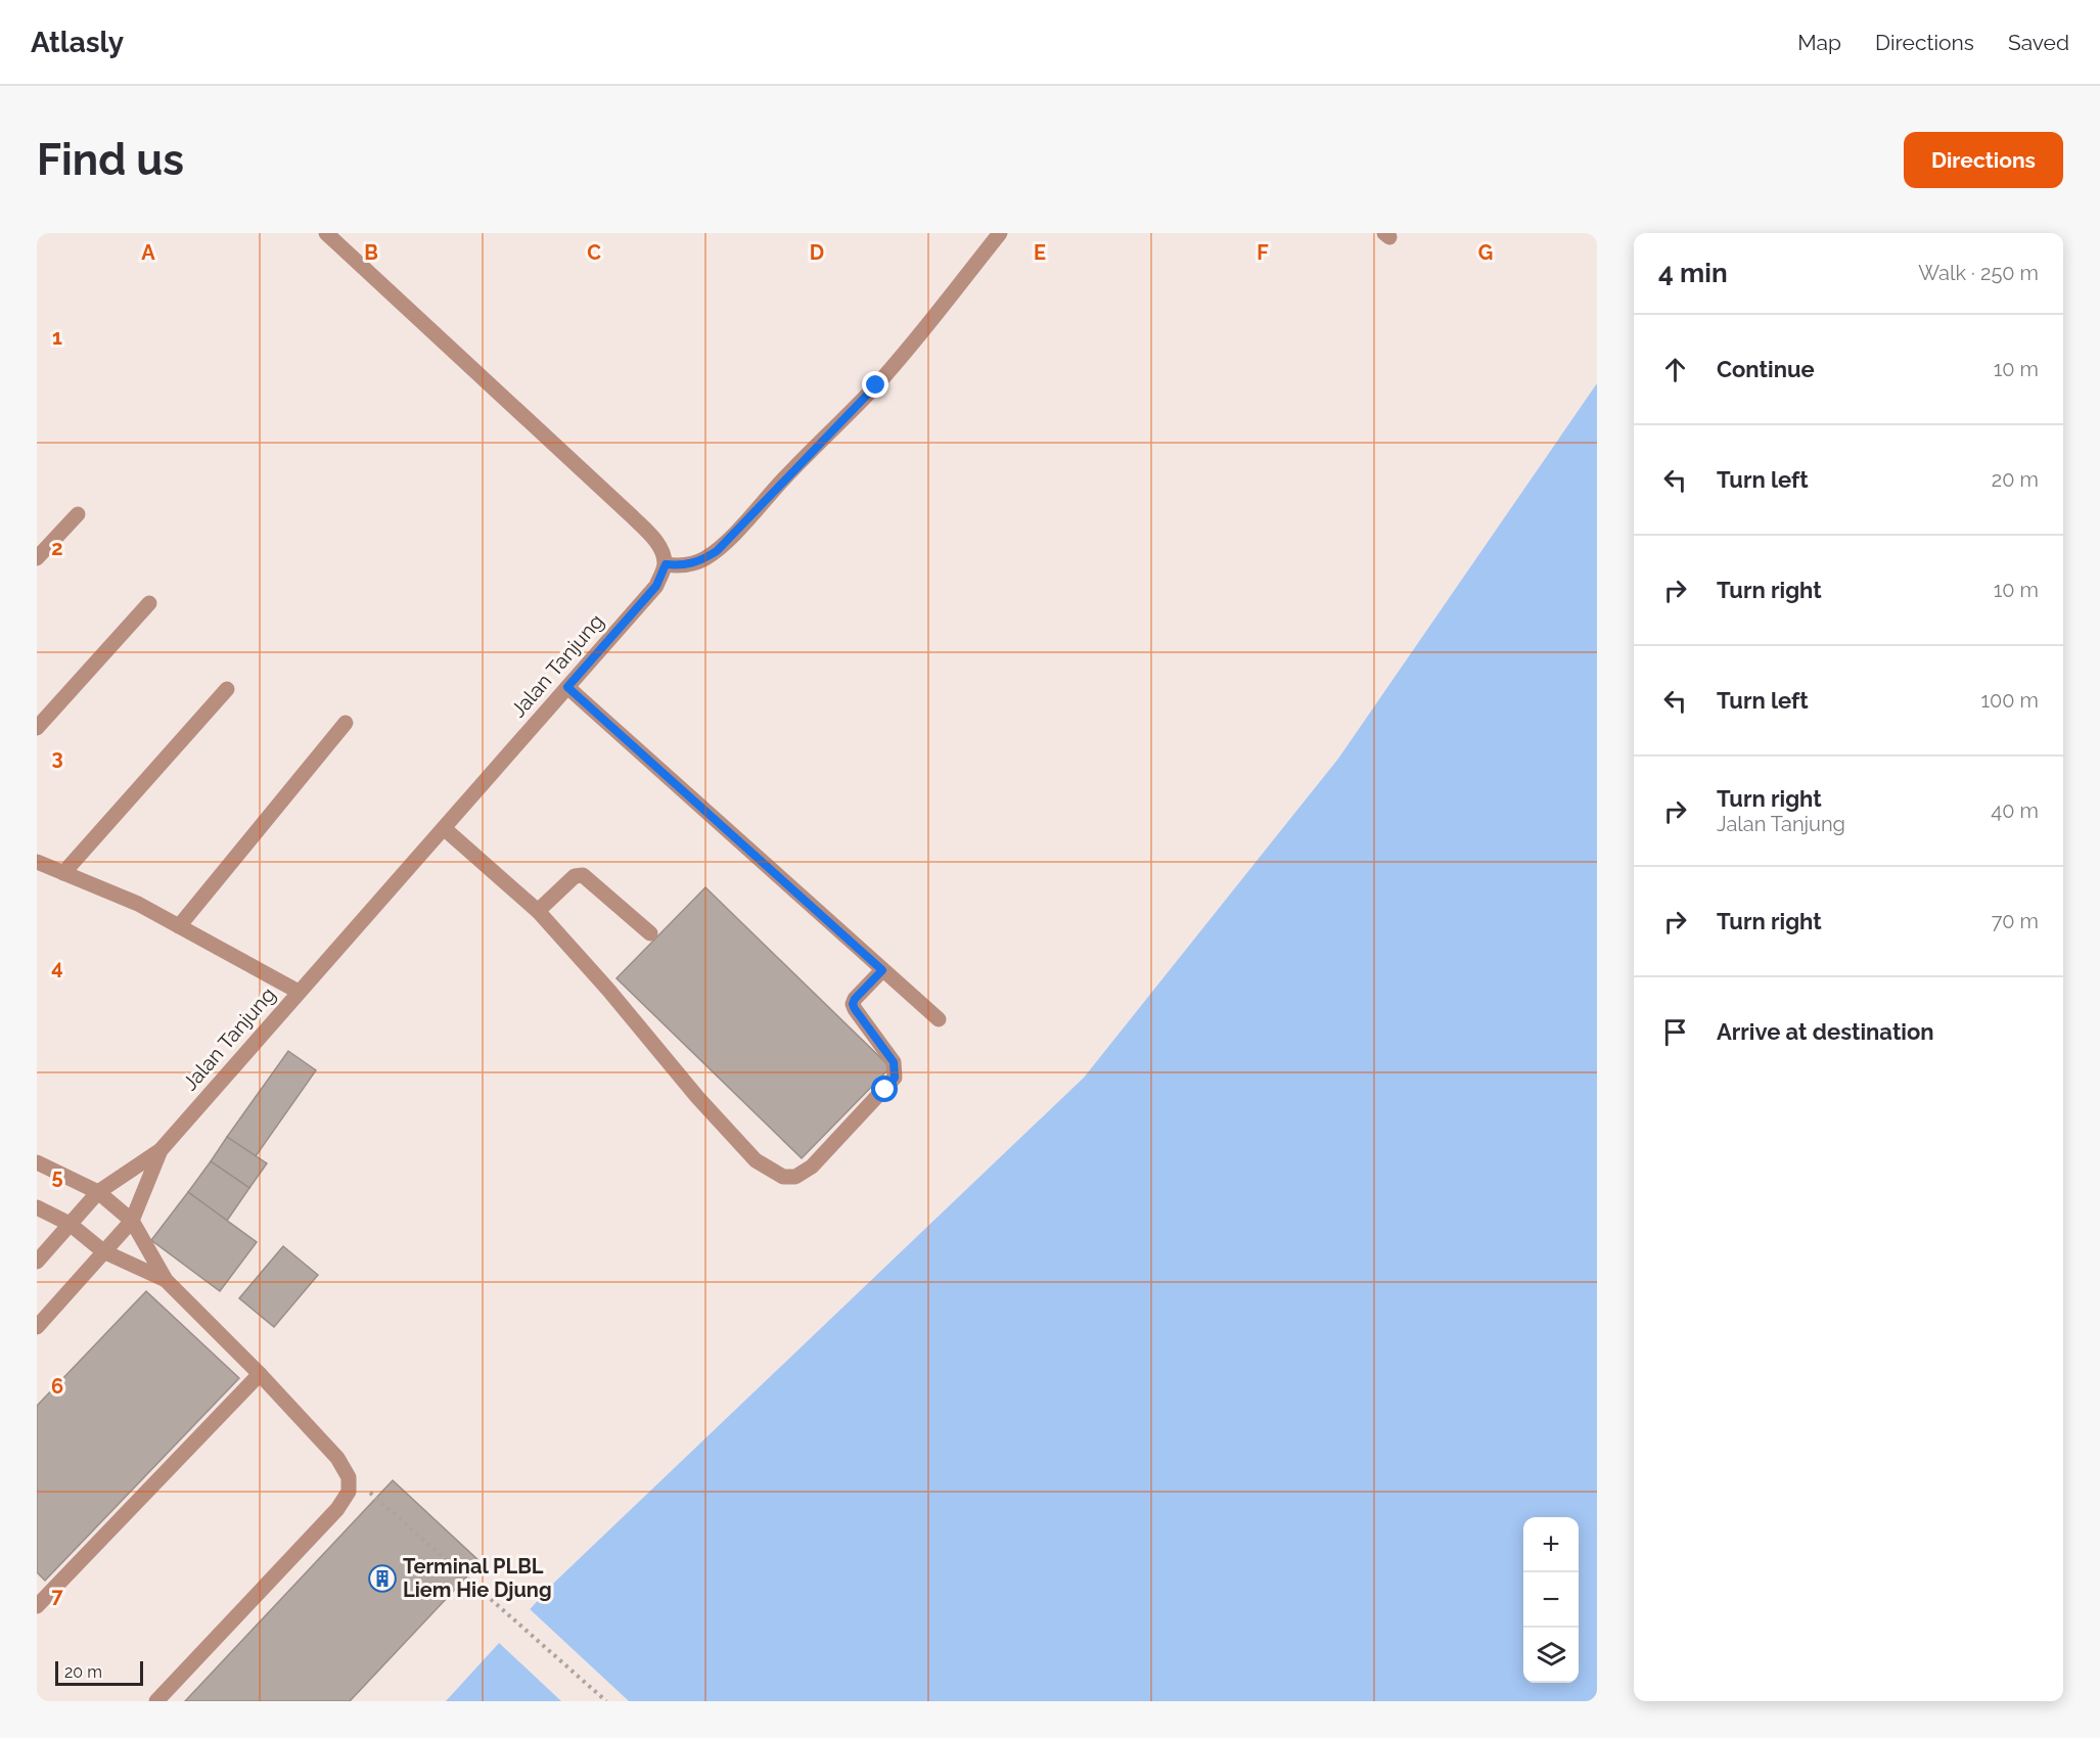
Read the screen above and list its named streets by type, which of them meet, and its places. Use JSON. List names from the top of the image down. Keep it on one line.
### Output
{"streets":{"street":["Jalan Tanjung"]},"places":{"building":["Terminal PLBL Liem Hie Djung"]},"scale_bar":"20 m","page":{"header":"Atlasly","nav":["Map","Directions","Saved"],"buttons":"Directions","title":"Find us","heading":["4 min","Walk · 250 m"],"list":[["Continue","10 m"],["Turn left","20 m"],["Turn right","10 m"],["Turn left","100 m"],["Turn right","Jalan Tanjung","40 m"],["Turn right","70 m"],"Arrive at destination"],"map_buttons":["+","−"],"scale":"20 m"},"grid":{"columns":["A","B","C","D","E","F","G"],"rows":["1","2","3","4","5","6","7"]}}
